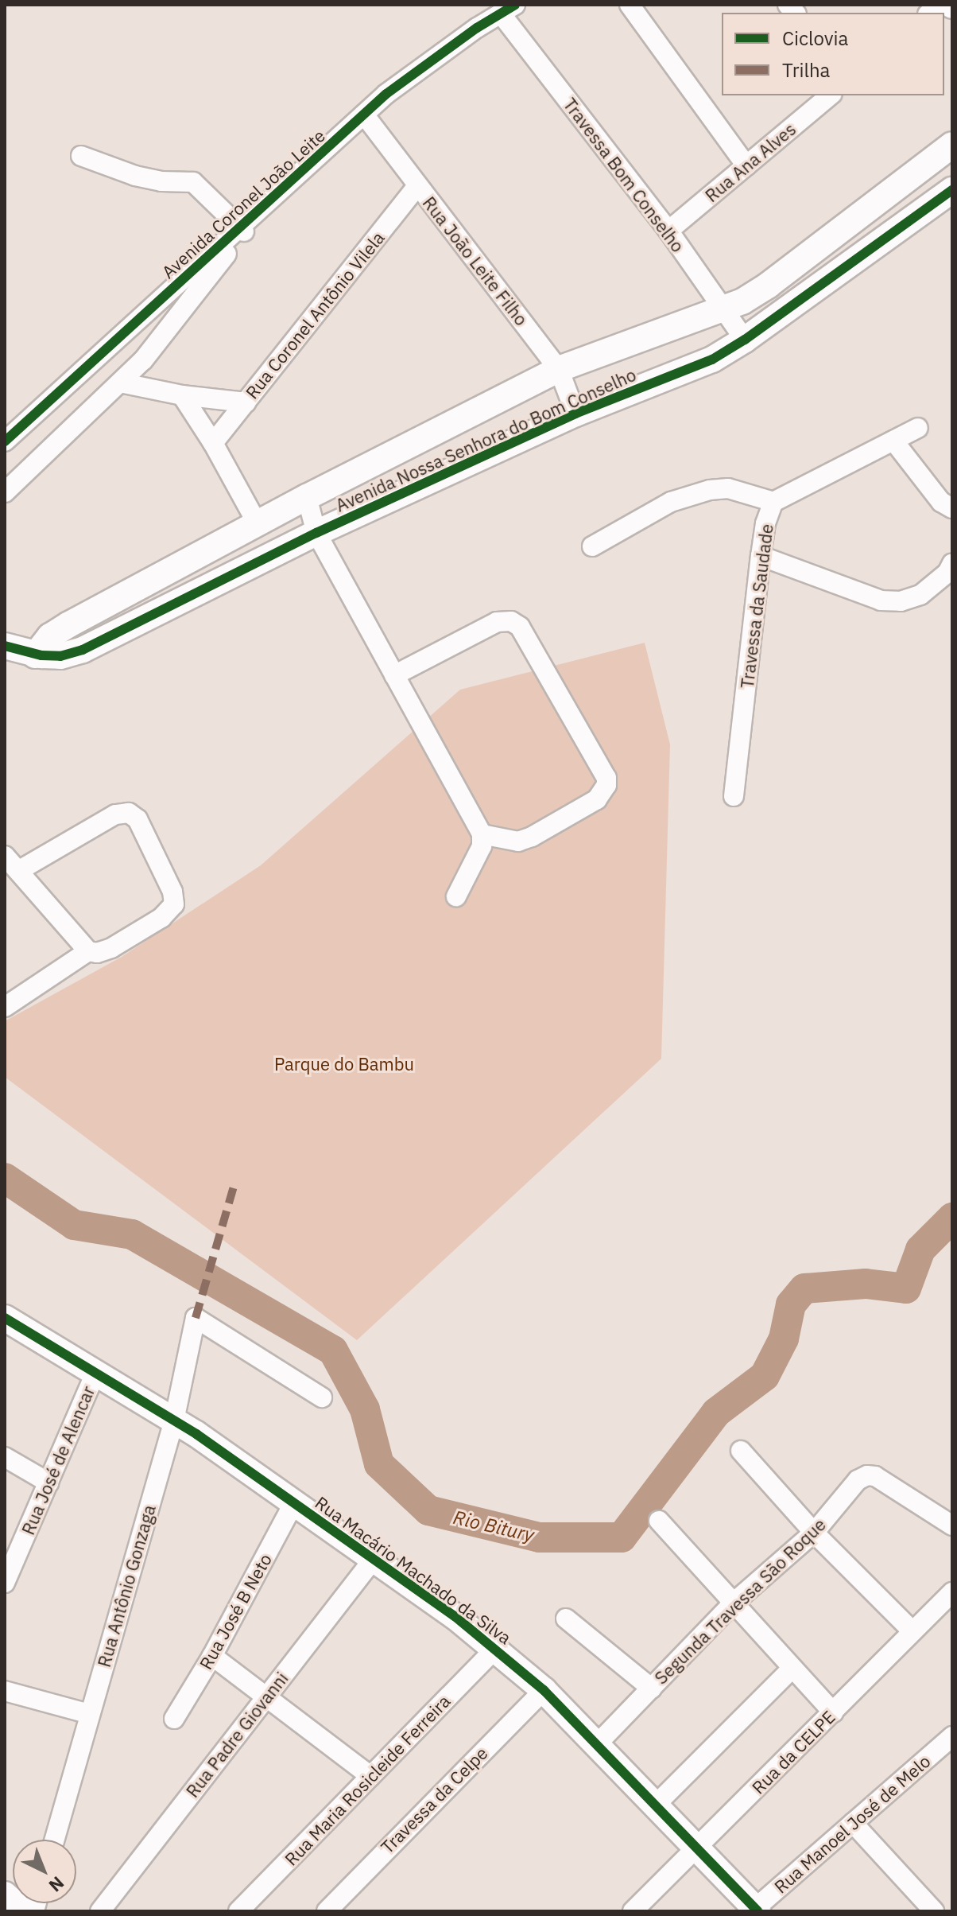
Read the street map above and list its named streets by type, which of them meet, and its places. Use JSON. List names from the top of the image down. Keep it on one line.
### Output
{"streets":{"street":["Rua Ana Alves","Travessa Bom Conselho","Avenida Coronel João Leite","Rua João Leite Filho","Rua Coronel Antônio Vilela","Avenida Nossa Senhora do Bom Conselho","Travessa da Saudade","Rua José de Alencar","Rua Macário Machado da Silva","Rua Antônio Gonzaga","Segunda Travessa São Roque","Rua José B Neto","Rua Padre Giovanni","Rua da CELPE","Rua Maria Rosicleide Ferreira","Travessa da Celpe","Rua Manoel José de Melo"]},"crossings":[["Rua Ana Alves","Travessa Bom Conselho"],["Travessa Bom Conselho","Avenida Coronel João Leite"],["Travessa Bom Conselho","Avenida Nossa Senhora do Bom Conselho"],["Avenida Coronel João Leite","Rua João Leite Filho"],["Rua João Leite Filho","Rua Coronel Antônio Vilela"],["Rua João Leite Filho","Avenida Nossa Senhora do Bom Conselho"],["Rua José de Alencar","Rua Macário Machado da Silva"],["Rua Macário Machado da Silva","Rua Antônio Gonzaga"],["Rua Macário Machado da Silva","Segunda Travessa São Roque"],["Rua Macário Machado da Silva","Rua José B Neto"],["Rua Macário Machado da Silva","Rua Padre Giovanni"],["Rua Macário Machado da Silva","Rua da CELPE"],["Rua Macário Machado da Silva","Rua Maria Rosicleide Ferreira"],["Rua Macário Machado da Silva","Travessa da Celpe"],["Rua Macário Machado da Silva","Rua Manoel José de Melo"]],"water":["Rio Bitury"],"parks":["Parque do Bambu"],"legend":["Ciclovia","Trilha"],"north":"bottom right"}
